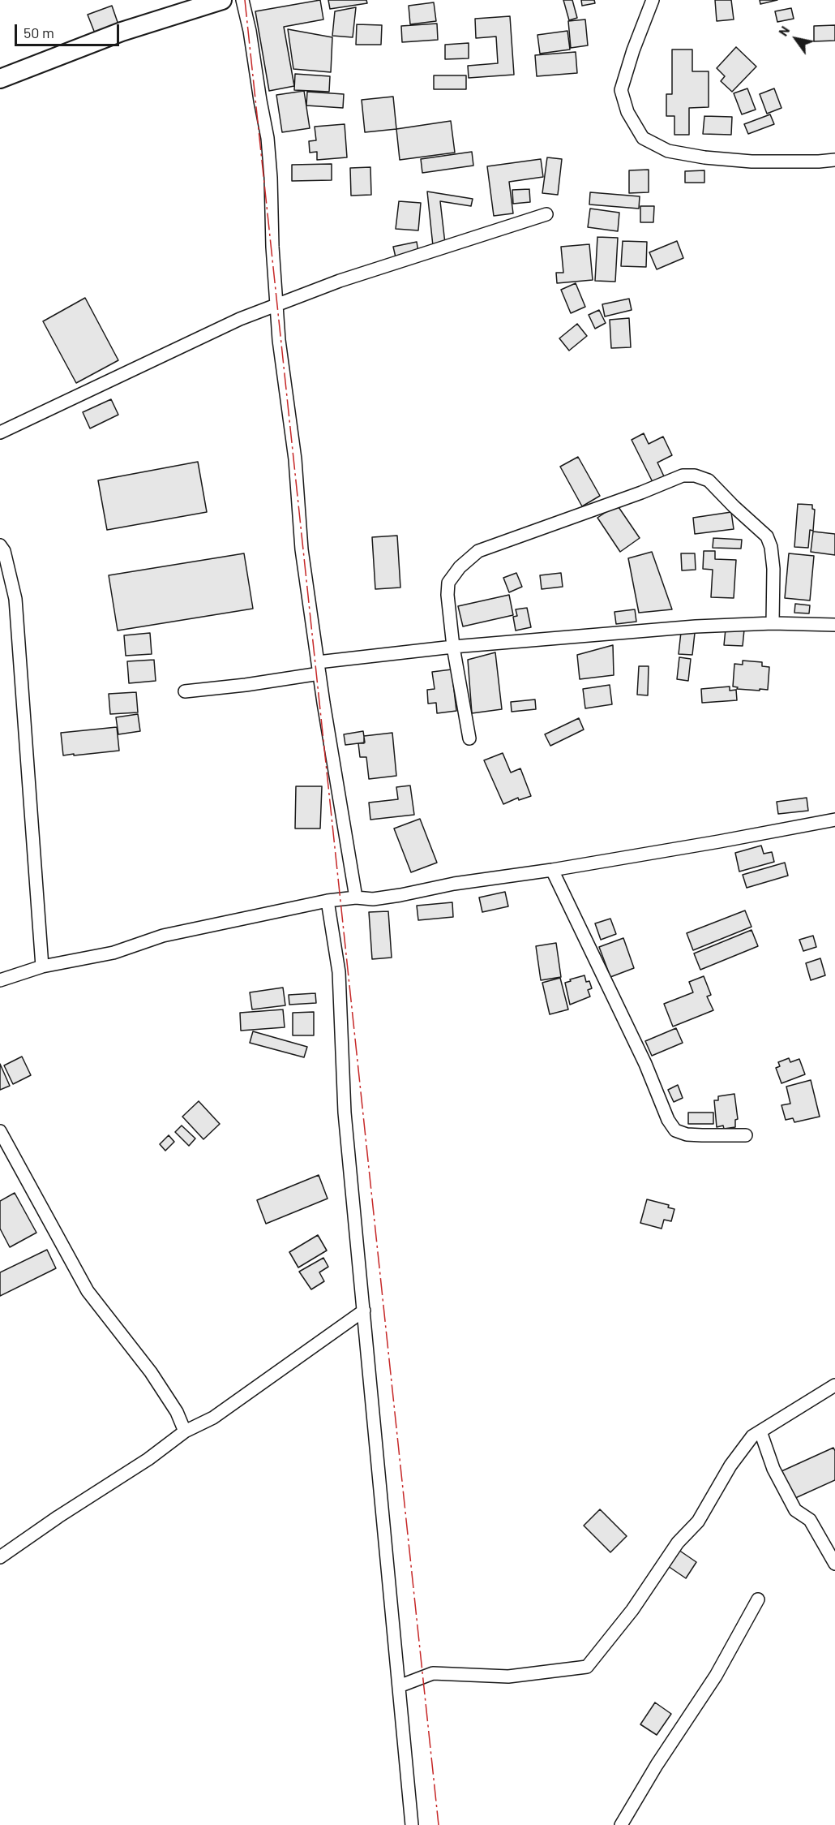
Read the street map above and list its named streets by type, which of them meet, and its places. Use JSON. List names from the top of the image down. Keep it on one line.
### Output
{"scale_bar":"50 m","north":"top left"}
